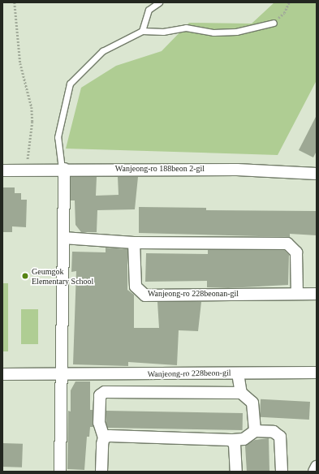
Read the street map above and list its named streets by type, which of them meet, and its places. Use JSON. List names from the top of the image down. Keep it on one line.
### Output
{"streets":{"street":["Wanjeong-ro 188beon 2-gil","Wanjeong-ro 228beonan-gil","Wanjeong-ro 228beon-gil"]},"places":["Geumgok Elementary School"]}
